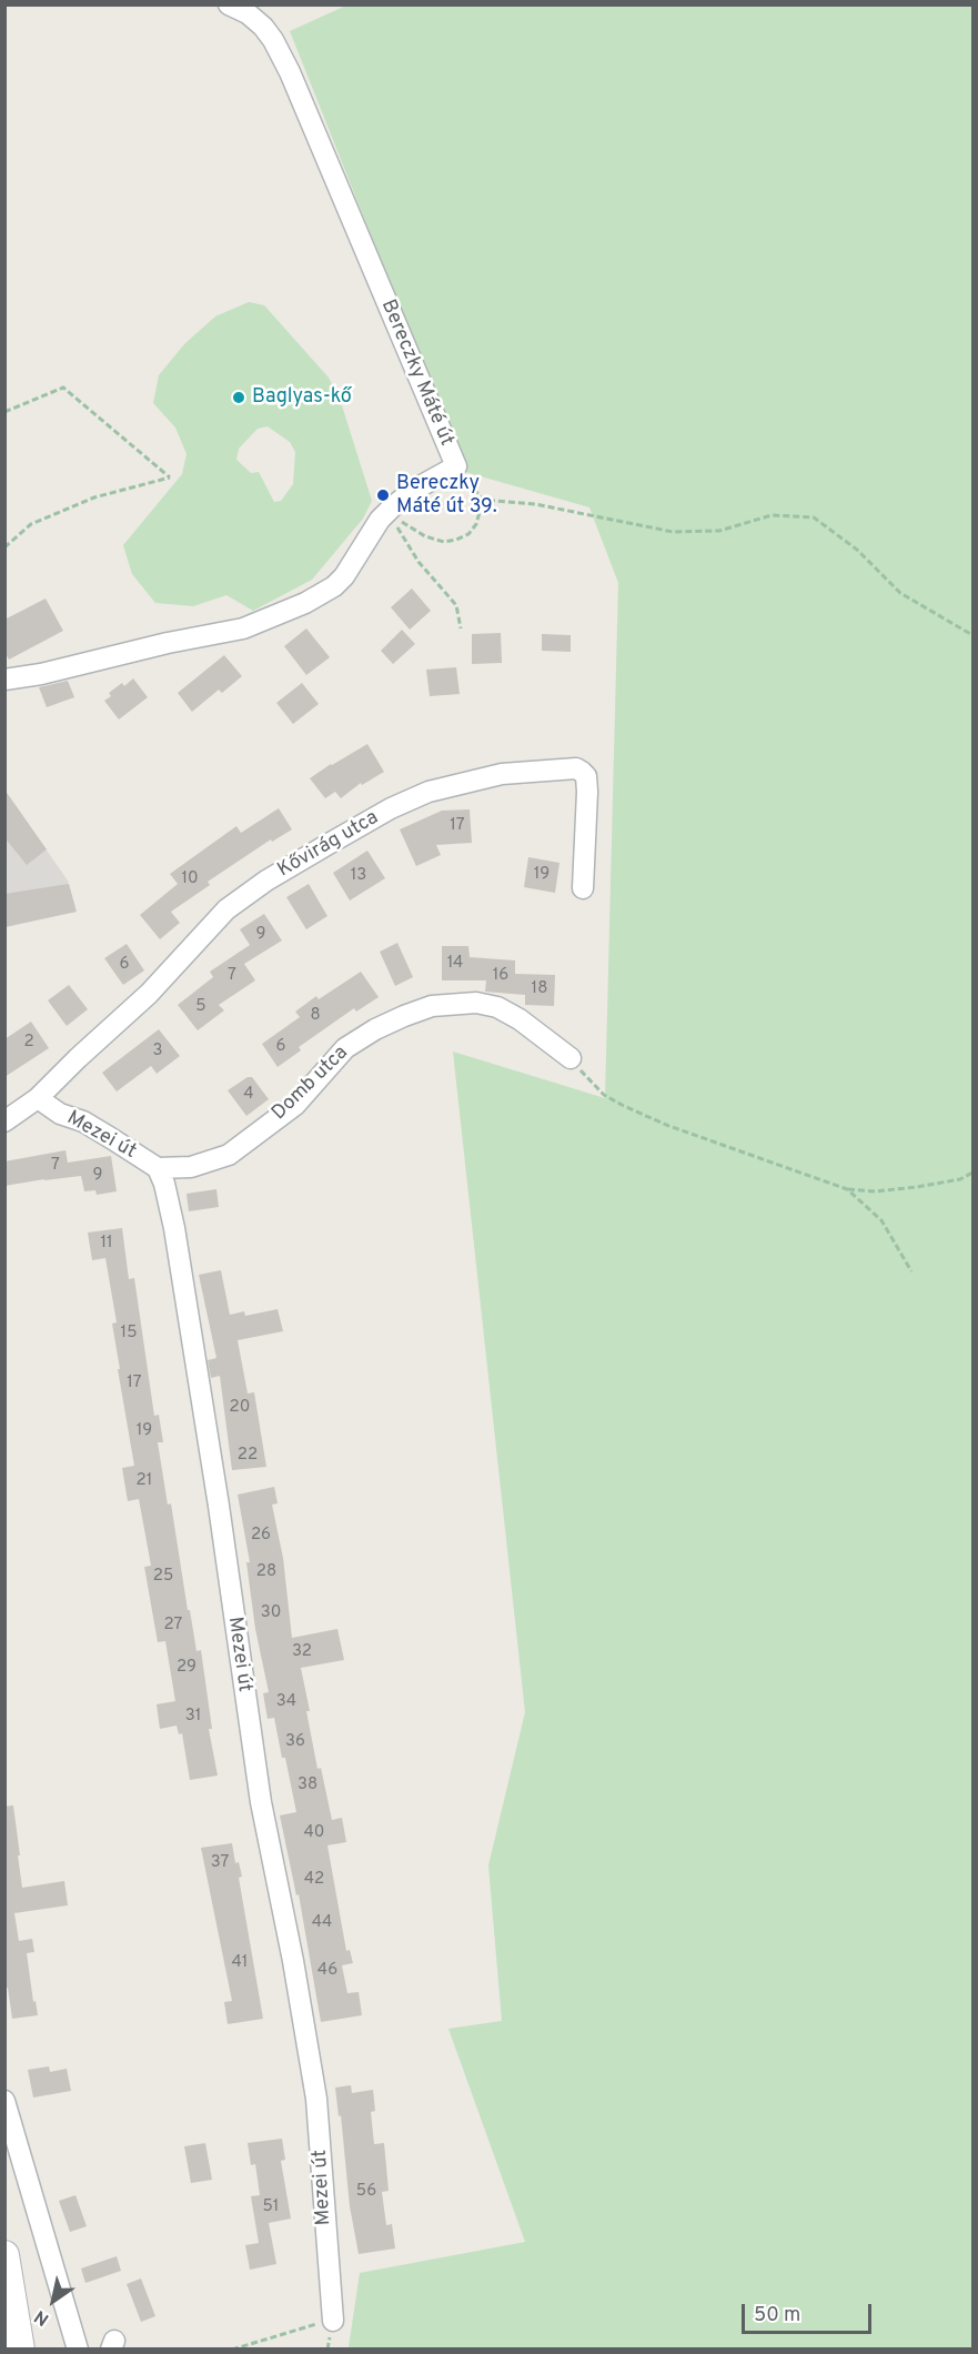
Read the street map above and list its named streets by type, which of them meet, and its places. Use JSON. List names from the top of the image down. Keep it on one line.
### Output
{"streets":{"street":["Bereczky Máté út","Kővirág utca","Domb utca","Mezei út"]},"crossings":[["Kővirág utca","Mezei út"],["Domb utca","Mezei út"]],"places":["Baglyas-kő","Bereczky Máté út 39."],"house_numbers":["17","19","13","10","9","14","6","7","16","18","5","8","2","6","3","4","7","9","11","15","17","20","19","22","21","26","28","25","30","27","32","29","34","31","36","38","40","37","42","44","41","46","56","51"],"scale_bar":"50 m","north":"bottom left"}
